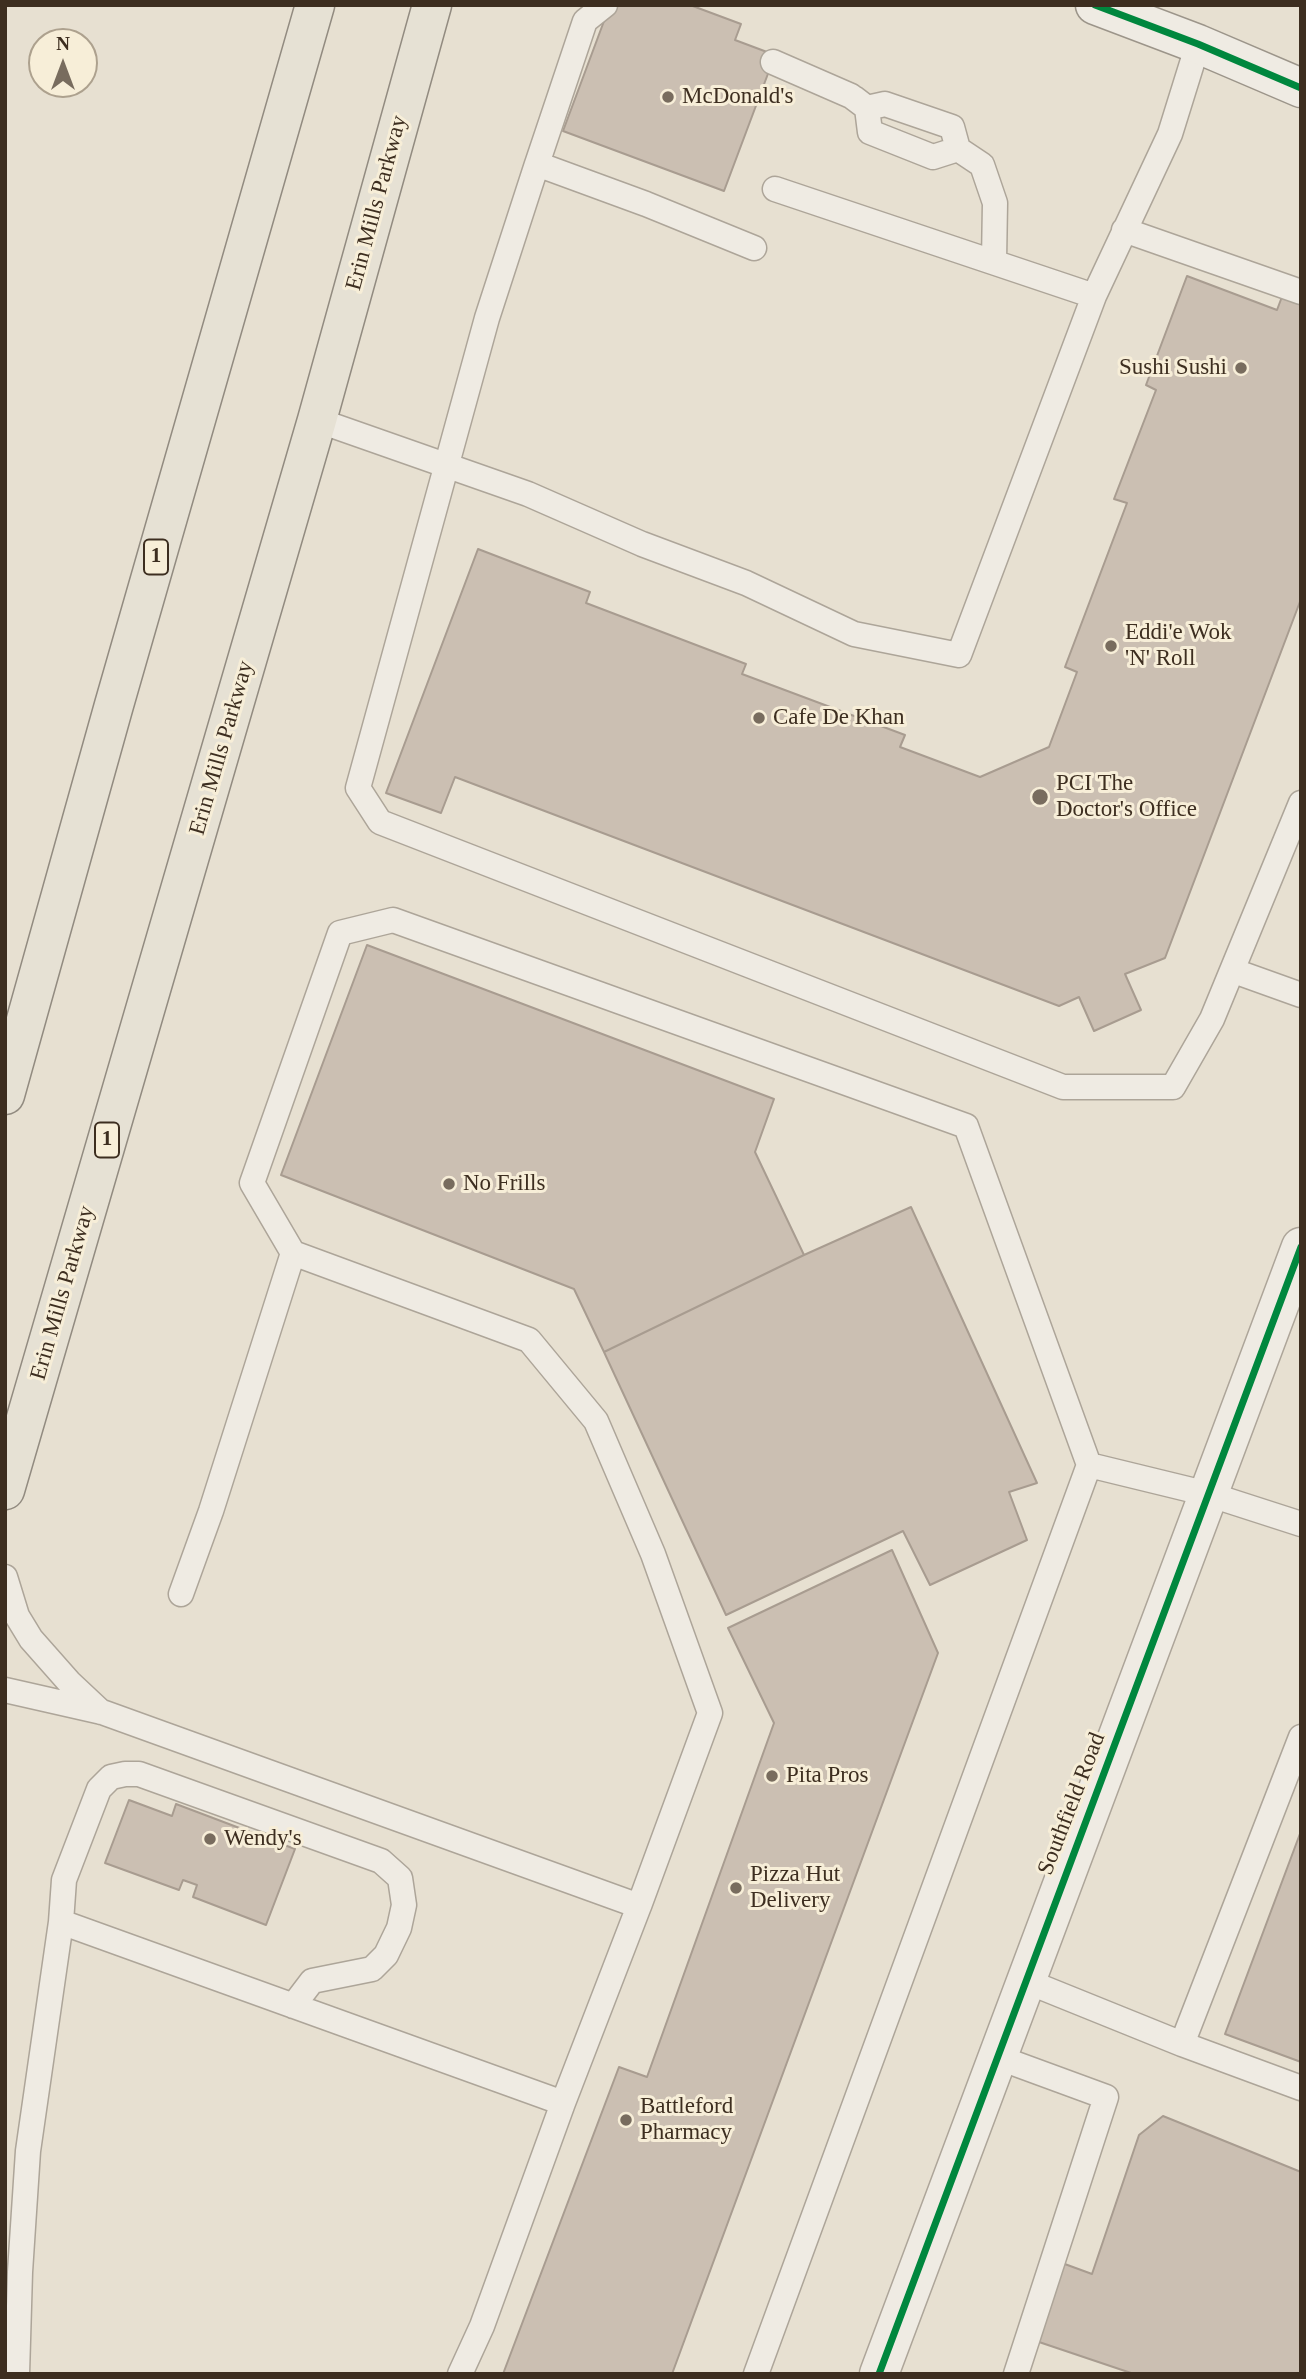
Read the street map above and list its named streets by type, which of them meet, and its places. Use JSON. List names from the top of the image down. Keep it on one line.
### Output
{"streets":{"main road":["Erin Mills Parkway","1"],"street":["Southfield Road"]},"places":["McDonald's","Sushi Sushi","Eddi'e Wok 'N' Roll","Cafe De Khan","PCI The Doctor's Office","No Frills","Pita Pros","Wendy's","Pizza Hut Delivery","Battleford Pharmacy"],"north":"top"}
